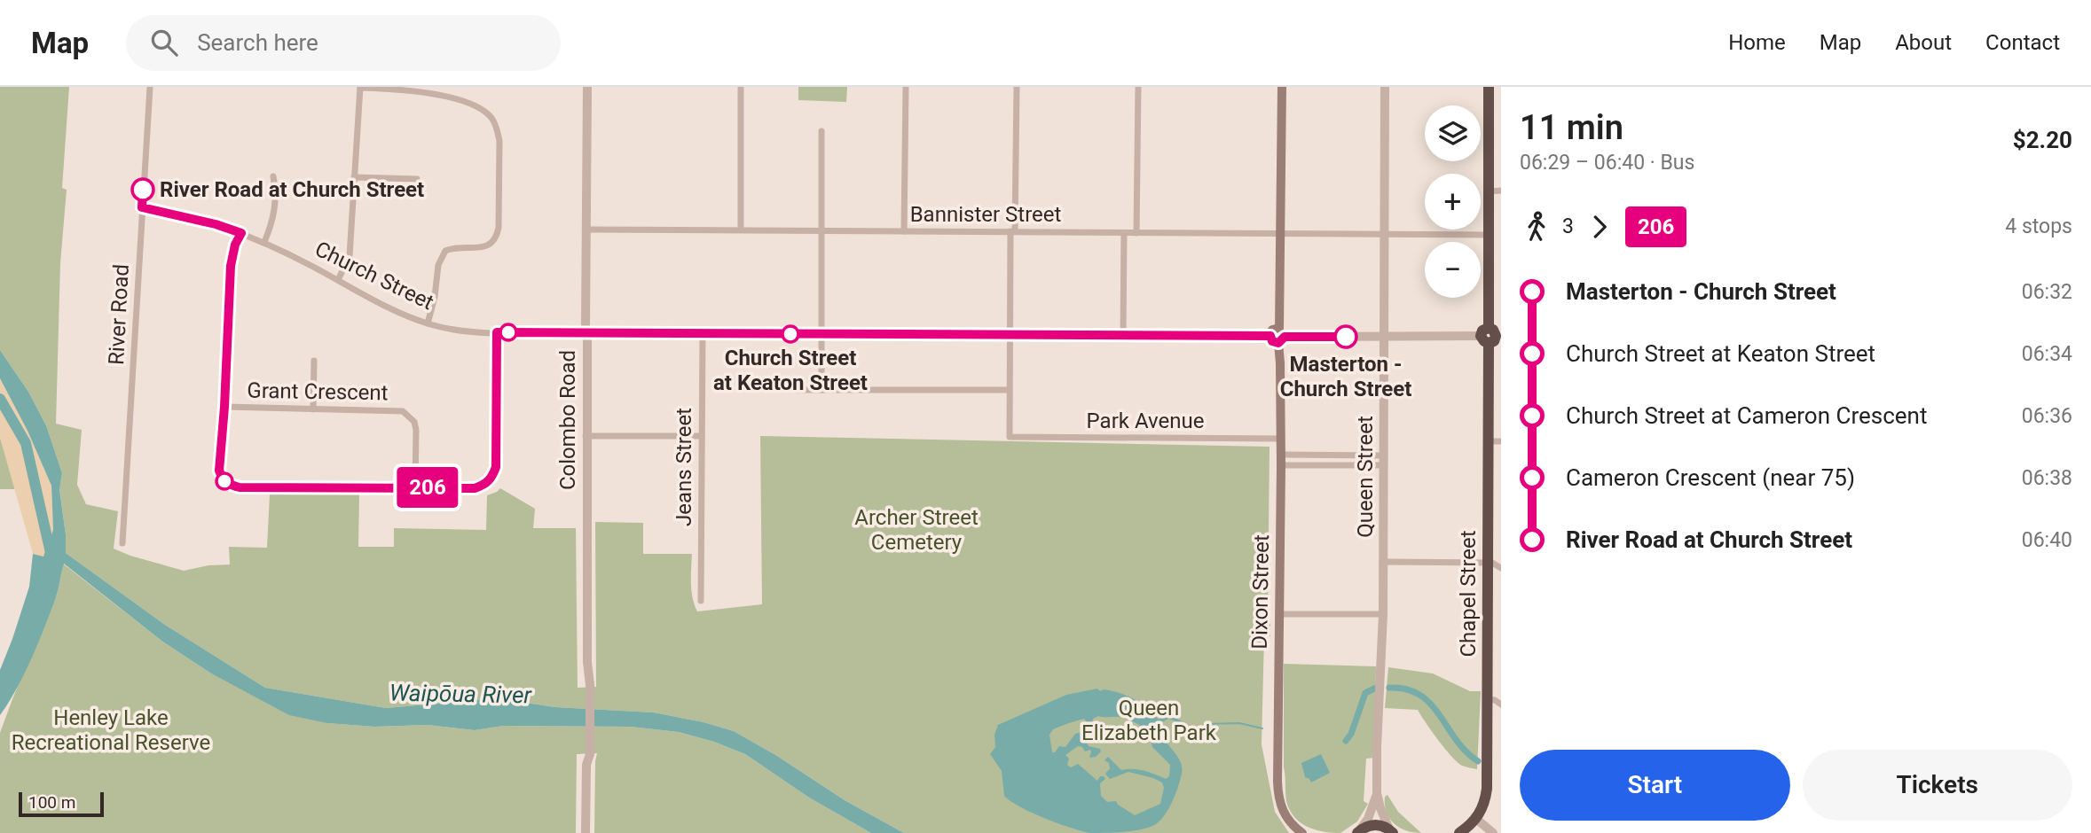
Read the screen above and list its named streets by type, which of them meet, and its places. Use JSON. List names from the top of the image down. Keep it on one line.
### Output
{"streets":{"highway":["Chapel Street"],"main road":["Dixon Street"],"street":["Bannister Street","Church Street","River Road","Grant Crescent","Colombo Road","Park Avenue","Jeans Street","Queen Street"]},"crossings":[["Bannister Street","Colombo Road"],["Bannister Street","Queen Street"],["Bannister Street","Dixon Street"],["Bannister Street","Chapel Street"],["Church Street","River Road"],["Church Street","Colombo Road"],["Church Street","Jeans Street"],["Park Avenue","Dixon Street"]],"water":["Waipōua River"],"parks":["Archer Street Cemetery","Queen Elizabeth Park","Henley Lake Recreational Reserve"],"places":["River Road at Church Street","Church Street at Keaton Street","Masterton - Church Street"],"lines":["bus line 206"],"scale_bar":"100 m","page":{"header":"Map","search":"Search here","nav":["Home","Map","About","Contact"],"on_map":"206","heading":["11 min","06:29 – 06:40 · Bus","$2.20"],"map_buttons":["+","−"],"legs":["3","206","4 stops"],"list":[{"name":"Masterton - Church Street","value":"06:32"},{"name":"Church Street at Keaton Street","value":"06:34"},{"name":"Church Street at Cameron Crescent","value":"06:36"},{"name":"Cameron Crescent (near 75)","value":"06:38"},{"name":"River Road at Church Street","value":"06:40"}],"buttons":["Start","Tickets"],"scale":"100 m"}}
